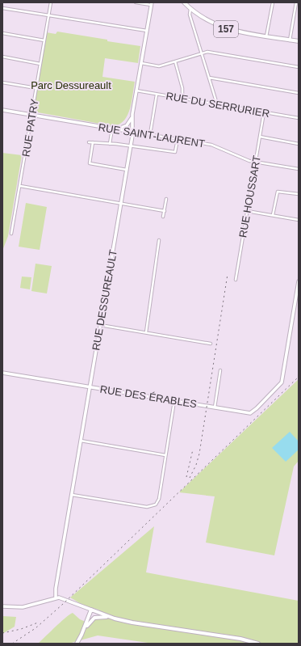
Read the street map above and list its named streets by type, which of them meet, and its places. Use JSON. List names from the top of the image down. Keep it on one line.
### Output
{"streets":{"main road":["157"],"street":["RUE DU SERRURIER","RUE PATRY","RUE SAINT-LAURENT","RUE HOUSSART","RUE DESSUREAULT","RUE DES ÉRABLES"]},"crossings":[["RUE DU SERRURIER","RUE HOUSSART"],["RUE DU SERRURIER","RUE DESSUREAULT"],["RUE PATRY","RUE SAINT-LAURENT"],["RUE SAINT-LAURENT","RUE HOUSSART"],["RUE SAINT-LAURENT","RUE DESSUREAULT"],["RUE DESSUREAULT","RUE DES ÉRABLES"]],"parks":["Parc Dessureault"]}
